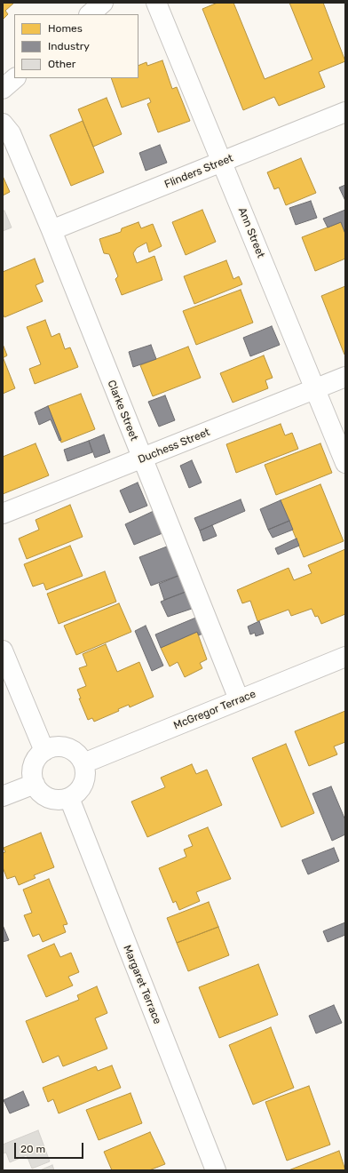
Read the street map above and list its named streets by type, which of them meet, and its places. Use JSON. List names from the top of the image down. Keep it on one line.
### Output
{"streets":{"street":["Flinders Street","Ann Street","Clarke Street","Duchess Street","McGregor Terrace","Margaret Terrace"]},"crossings":[["Flinders Street","Ann Street"],["Flinders Street","Clarke Street"],["Ann Street","Duchess Street"],["Clarke Street","Duchess Street"],["Clarke Street","McGregor Terrace"],["McGregor Terrace","Margaret Terrace"]],"legend":["Homes","Industry","Other"],"scale_bar":"20 m"}
